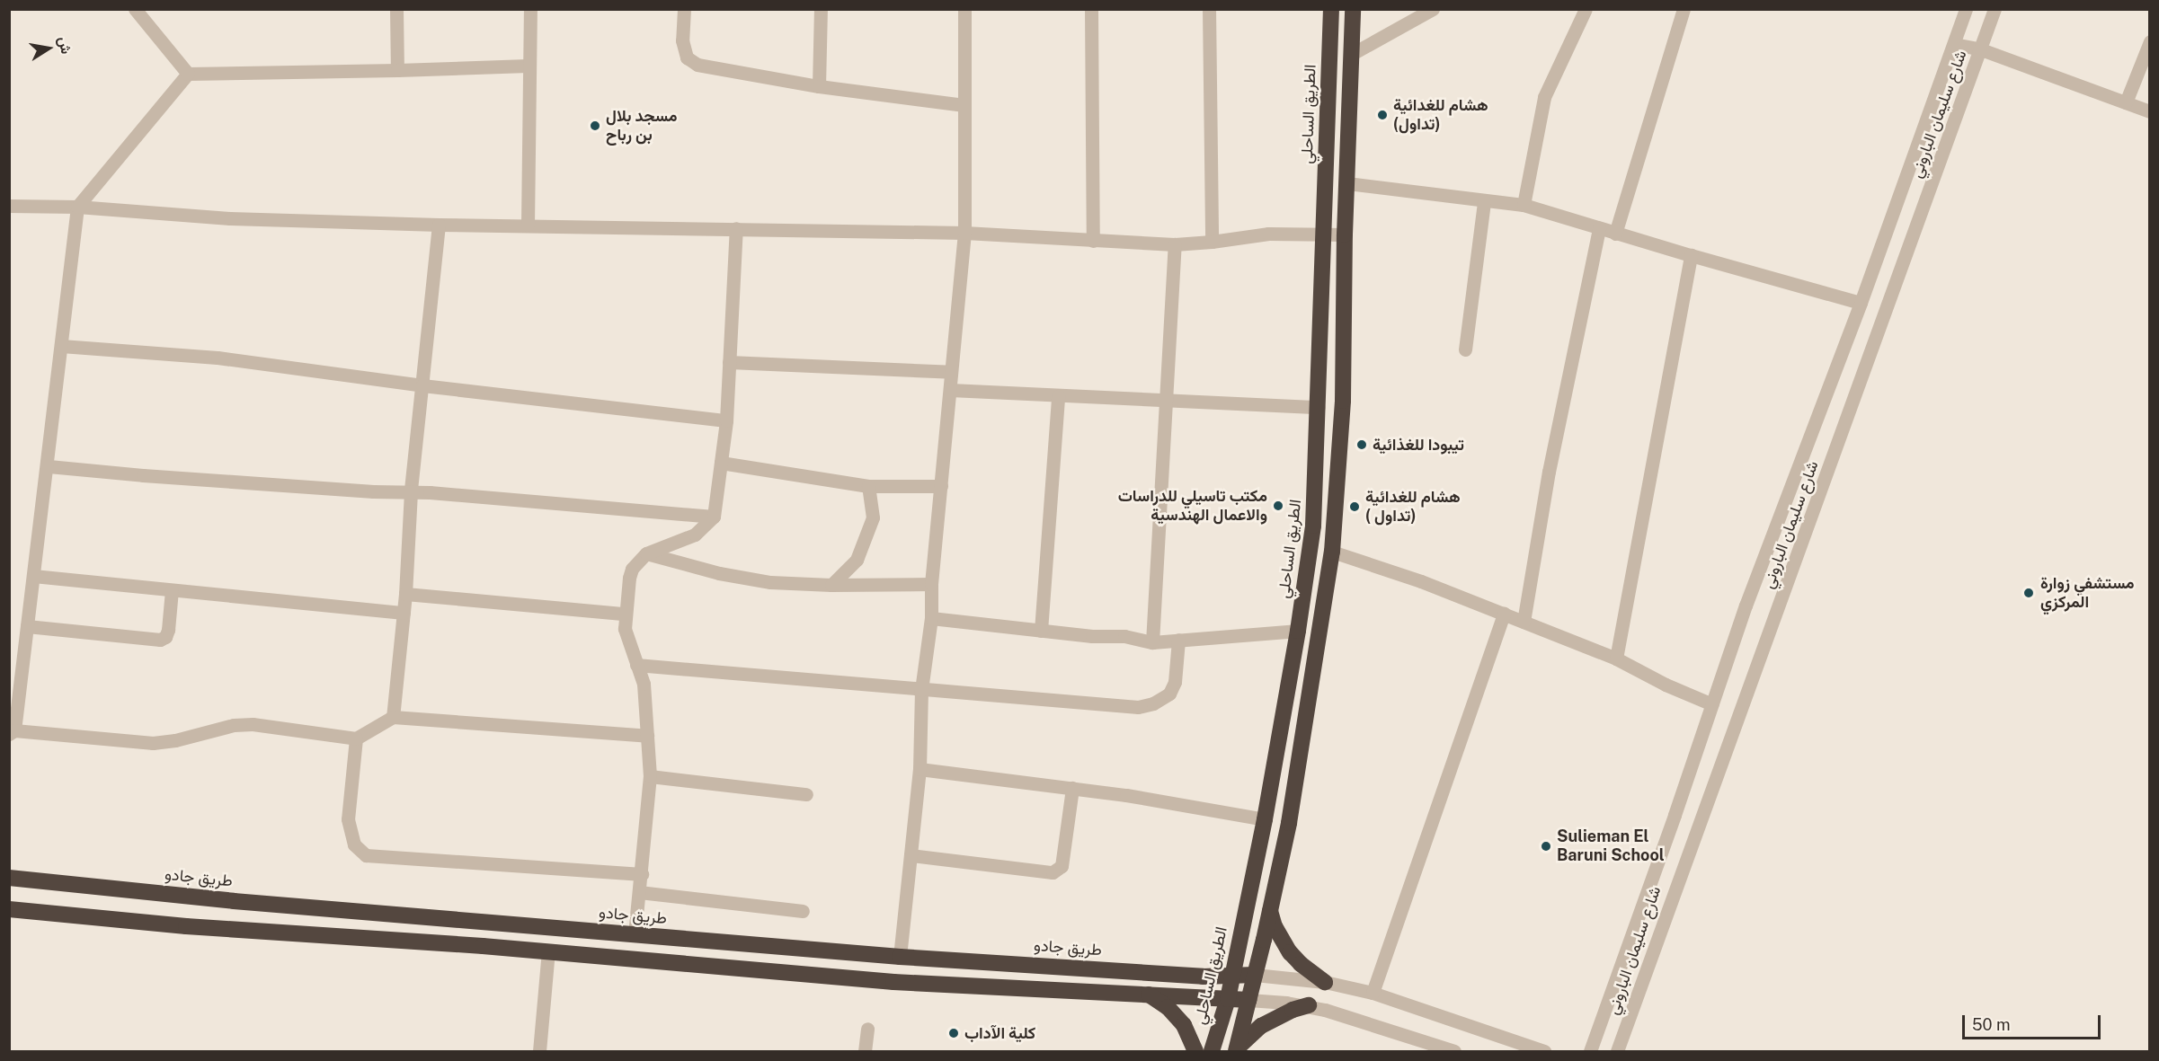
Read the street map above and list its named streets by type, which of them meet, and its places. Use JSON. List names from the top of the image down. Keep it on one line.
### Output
{"streets":{"highway":["الطريق الساحلي","طريق جادو"],"street":["شارع سليمان الباروني"]},"crossings":[["الطريق الساحلي","طريق جادو"]],"places":["هشام للغدائية (تداول)","مسجد بلال بن رباح","تيبودا للغذائية","مكتب تاسيلي للدراسات والاعمال الهندسية","هشام للغدائية ( تداول)","مستشفي زوارة المركزي","Sulieman El Baruni School","كلية الآداب"],"scale_bar":"50 m","north":"right"}
